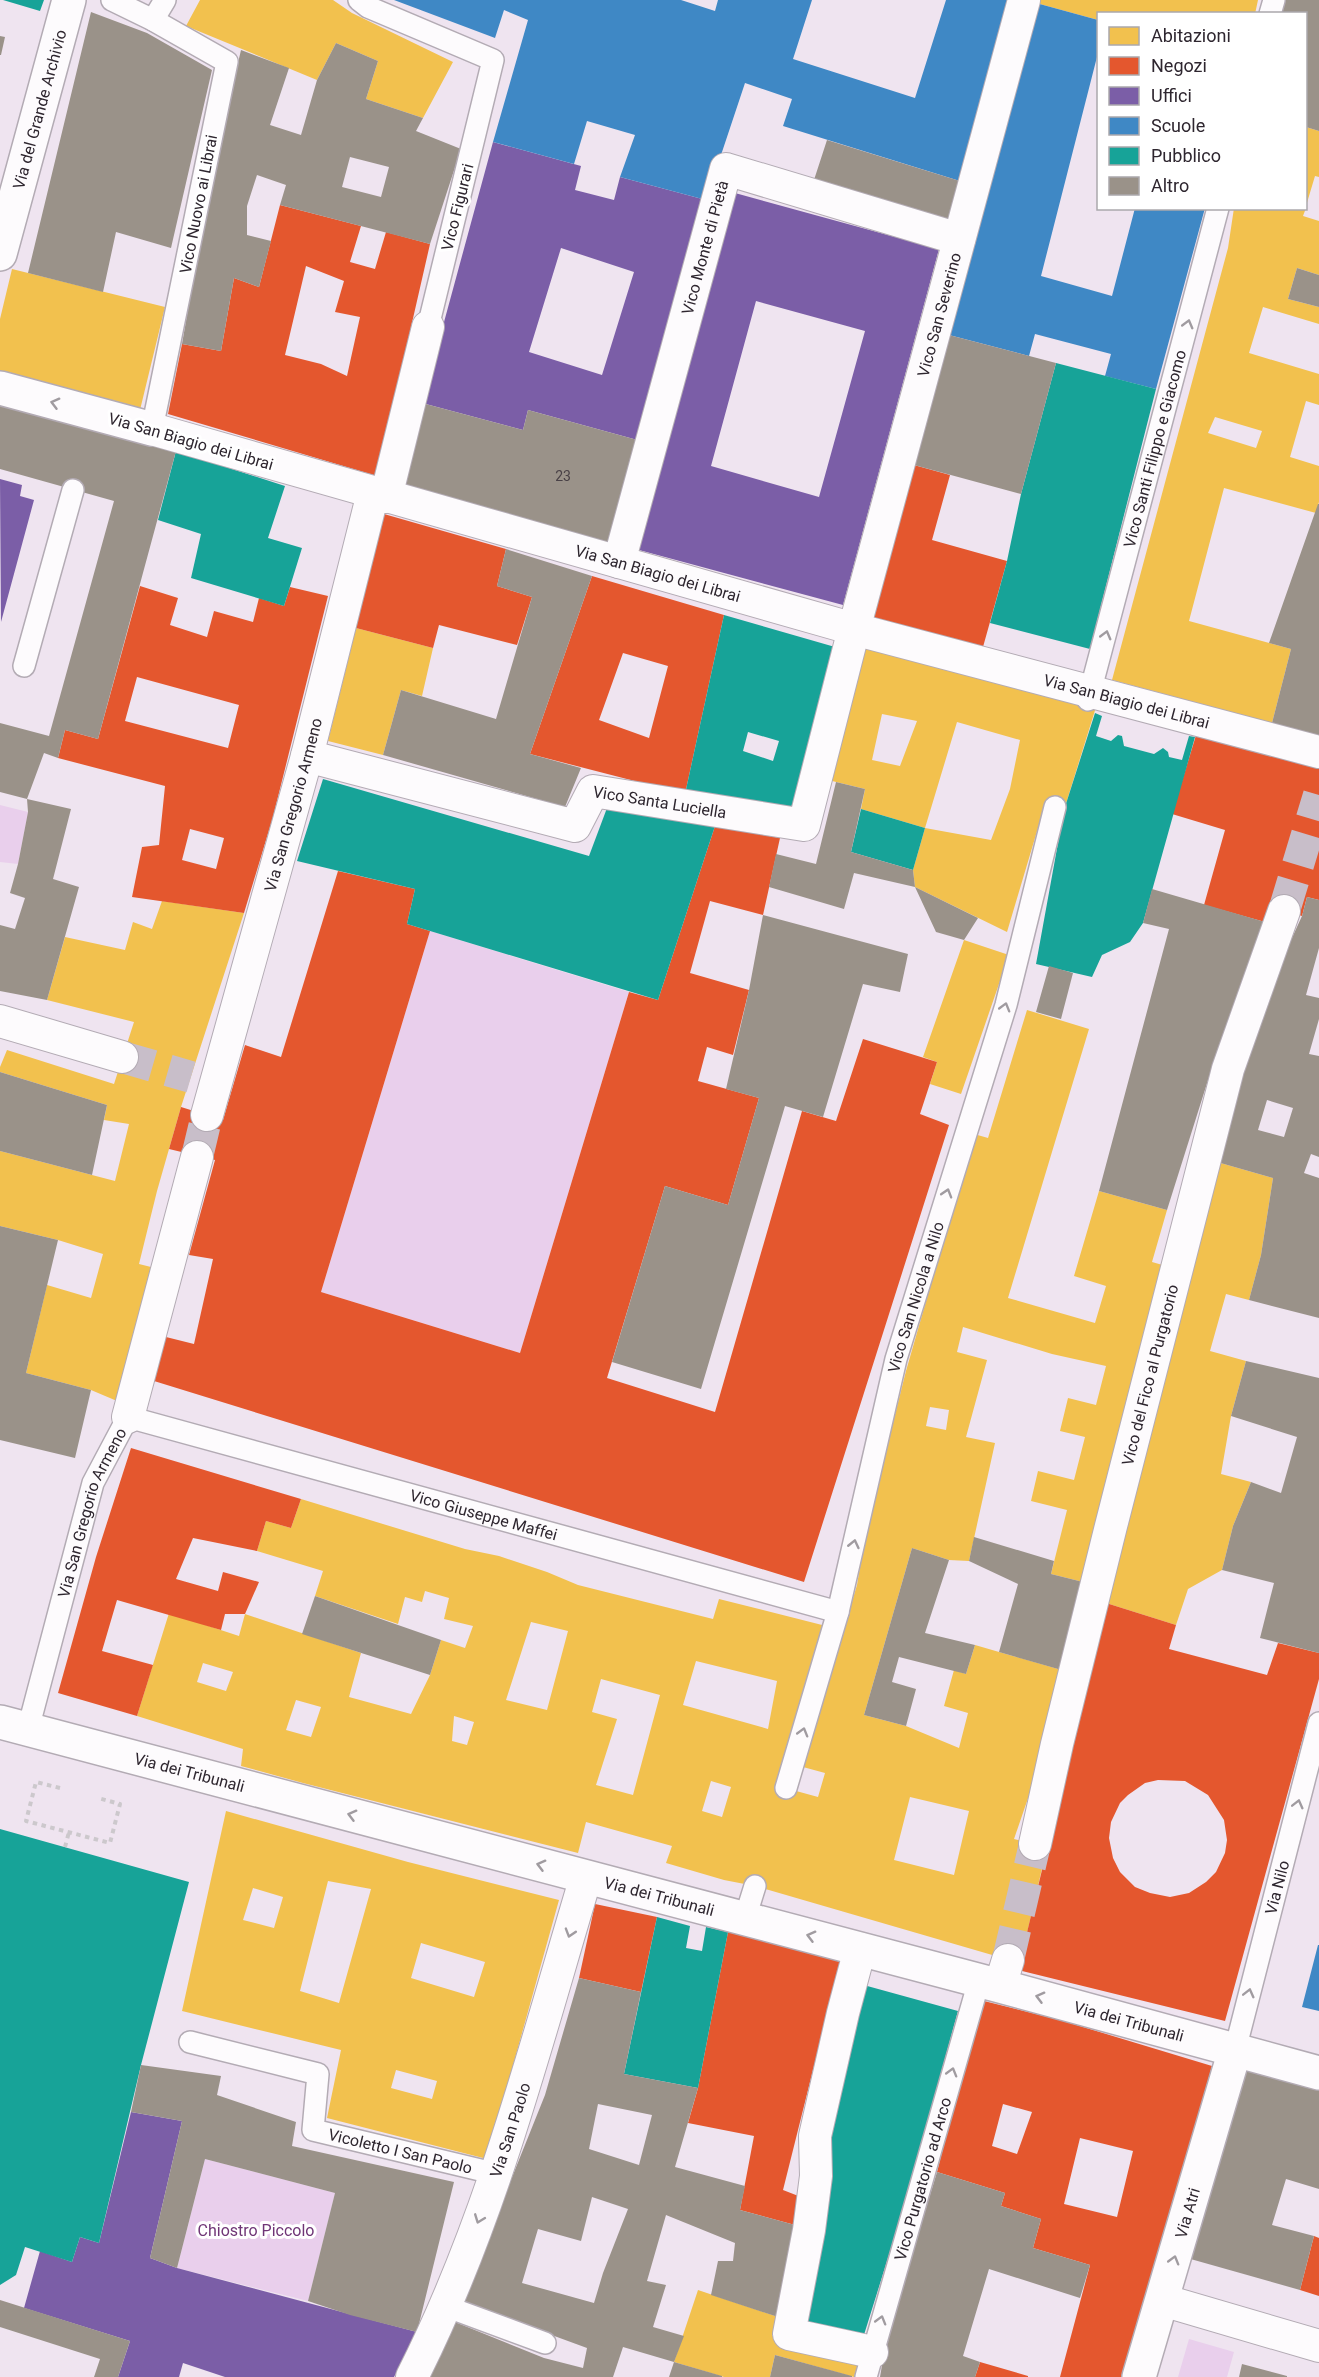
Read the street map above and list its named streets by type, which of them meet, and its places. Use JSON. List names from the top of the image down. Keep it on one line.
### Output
{"streets":{"street":["Via del Grande Archivio","Vico Figurari","Vico Monte di Pietà","Vico San Severino","Via San Biagio dei Librai","Via San Gregorio Armeno","Vico Santa Luciella","Vico del Fico al Purgatorio","Via dei Tribunali","Via San Paolo","Via Atri"],"lane":["Vico Nuovo ai Librai","Vico Santi Filippo e Giacomo","Vico San Nicola a Nilo","Vico Giuseppe Maffei","Via Nilo","Vicoletto I San Paolo","Vico Purgatorio ad Arco"]},"crossings":[["Vico Nuovo ai Librai","Via San Biagio dei Librai"],["Vico Figurari","Via San Biagio dei Librai"],["Vico Figurari","Via San Gregorio Armeno"],["Vico Monte di Pietà","Vico San Severino"],["Vico Monte di Pietà","Via San Biagio dei Librai"],["Vico San Severino","Via San Biagio dei Librai"],["Vico San Severino","Vico Santa Luciella"],["Via San Biagio dei Librai","Vico Santi Filippo e Giacomo"],["Via San Biagio dei Librai","Via San Gregorio Armeno"],["Via San Biagio dei Librai","Vico Santa Luciella"],["Via San Gregorio Armeno","Vico Santa Luciella"],["Via San Gregorio Armeno","Vico Giuseppe Maffei"],["Via San Gregorio Armeno","Via dei Tribunali"],["Vico San Nicola a Nilo","Vico Giuseppe Maffei"],["Via dei Tribunali","Via Nilo"],["Via dei Tribunali","Via San Paolo"],["Via dei Tribunali","Vico Purgatorio ad Arco"],["Via dei Tribunali","Via Atri"],["Via Nilo","Via Atri"],["Via San Paolo","Vicoletto I San Paolo"]],"one_way":["Vico Santi Filippo e Giacomo","Vico San Nicola a Nilo","Via dei Tribunali","Via Nilo","Via San Paolo","Vico Purgatorio ad Arco","Via Atri"],"parks":["Chiostro Piccolo"],"house_numbers":["23"],"legend":["Abitazioni","Negozi","Uffici","Scuole","Pubblico","Altro"]}
